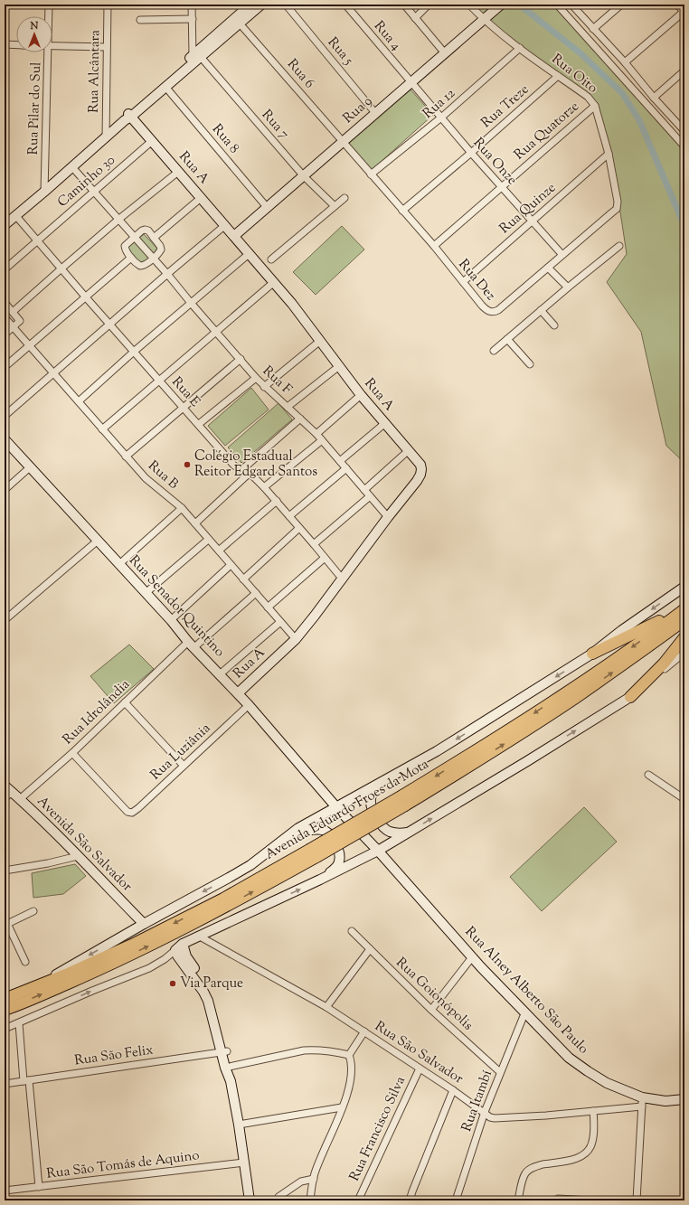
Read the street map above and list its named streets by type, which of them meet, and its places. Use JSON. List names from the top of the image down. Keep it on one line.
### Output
{"streets":{"highway":["Avenida Eduardo Froes da Mota"],"street":["Rua 4","Rua 5","Rua Alcântara","Rua 6","Rua Oito","Rua 12","Rua Treze","Rua Pilar do Sul","Rua 9","Rua 7","Rua Quatorze","Rua 8","Rua Onze","Rua A","Caminho 30","Rua Quinze","Rua Dez","Rua F","Rua E","Rua B","Rua Senador Quintino","Rua Idrolândia","Rua Luziânia","Avenida São Salvador","Rua Alney Alberto São Paulo","Rua Goionópolis","Rua São Salvador","Rua São Felix","Rua Itambí","Rua Francisco Silva","Rua São Tomás de Aquino"]},"crossings":[["Rua 4","Rua 9"],["Rua 4","Rua Onze"],["Rua 5","Rua 9"],["Rua 6","Rua 9"],["Rua 6","Rua Dez"],["Rua Oito","Rua 12"],["Rua Oito","Rua Treze"],["Rua Oito","Rua 9"],["Rua Oito","Rua Quatorze"],["Rua Oito","Rua Quinze"],["Rua Oito","Rua Dez"],["Rua 12","Rua Onze"],["Rua 12","Rua Dez"],["Rua Treze","Rua Onze"],["Rua Treze","Rua Dez"],["Rua 9","Rua 7"],["Rua 9","Rua 8"],["Rua 9","Rua Onze"],["Rua 9","Rua A"],["Rua 9","Rua Dez"],["Rua Quatorze","Rua Onze"],["Rua Quatorze","Rua Dez"],["Rua Onze","Rua Quinze"],["Rua Onze","Rua Dez"],["Rua A","Caminho 30"],["Rua A","Rua F"],["Rua A","Rua E"],["Rua A","Rua B"],["Rua A","Rua Senador Quintino"],["Caminho 30","Rua E"],["Rua Quinze","Rua Dez"],["Rua B","Rua Idrolândia"],["Rua Senador Quintino","Rua Idrolândia"],["Rua Senador Quintino","Rua Luziânia"],["Rua Senador Quintino","Rua Alney Alberto São Paulo"],["Rua Idrolândia","Rua Luziânia"],["Rua Idrolândia","Avenida São Salvador"],["Rua Alney Alberto São Paulo","Rua São Salvador"],["Rua Alney Alberto São Paulo","Rua Itambí"],["Rua Goionópolis","Rua Itambí"],["Rua São Salvador","Rua Itambí"],["Rua São Salvador","Rua Francisco Silva"]],"places":["Colégio Estadual Reitor Edgard Santos","Via Parque"],"north":"top"}
